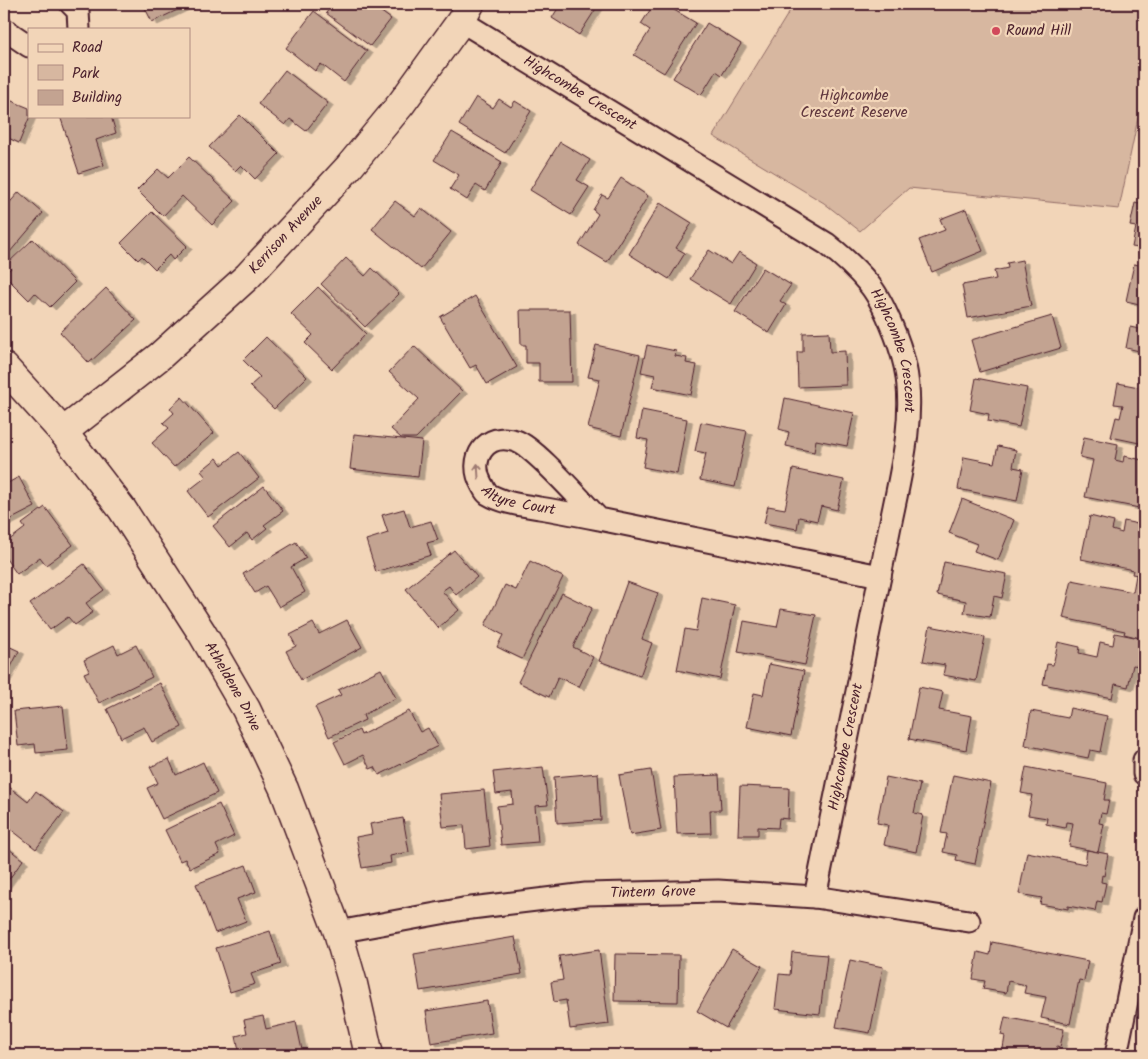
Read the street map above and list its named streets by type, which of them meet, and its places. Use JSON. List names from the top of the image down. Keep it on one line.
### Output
{"streets":{"street":["Highcombe Crescent","Kerrison Avenue","Altyre Court","Atheldene Drive","Tintern Grove"]},"crossings":[["Highcombe Crescent","Kerrison Avenue"],["Highcombe Crescent","Altyre Court"],["Highcombe Crescent","Tintern Grove"],["Kerrison Avenue","Atheldene Drive"],["Atheldene Drive","Tintern Grove"]],"parks":["Highcombe Crescent Reserve"],"places":["Round Hill"],"legend":["Road","Park","Building"]}
